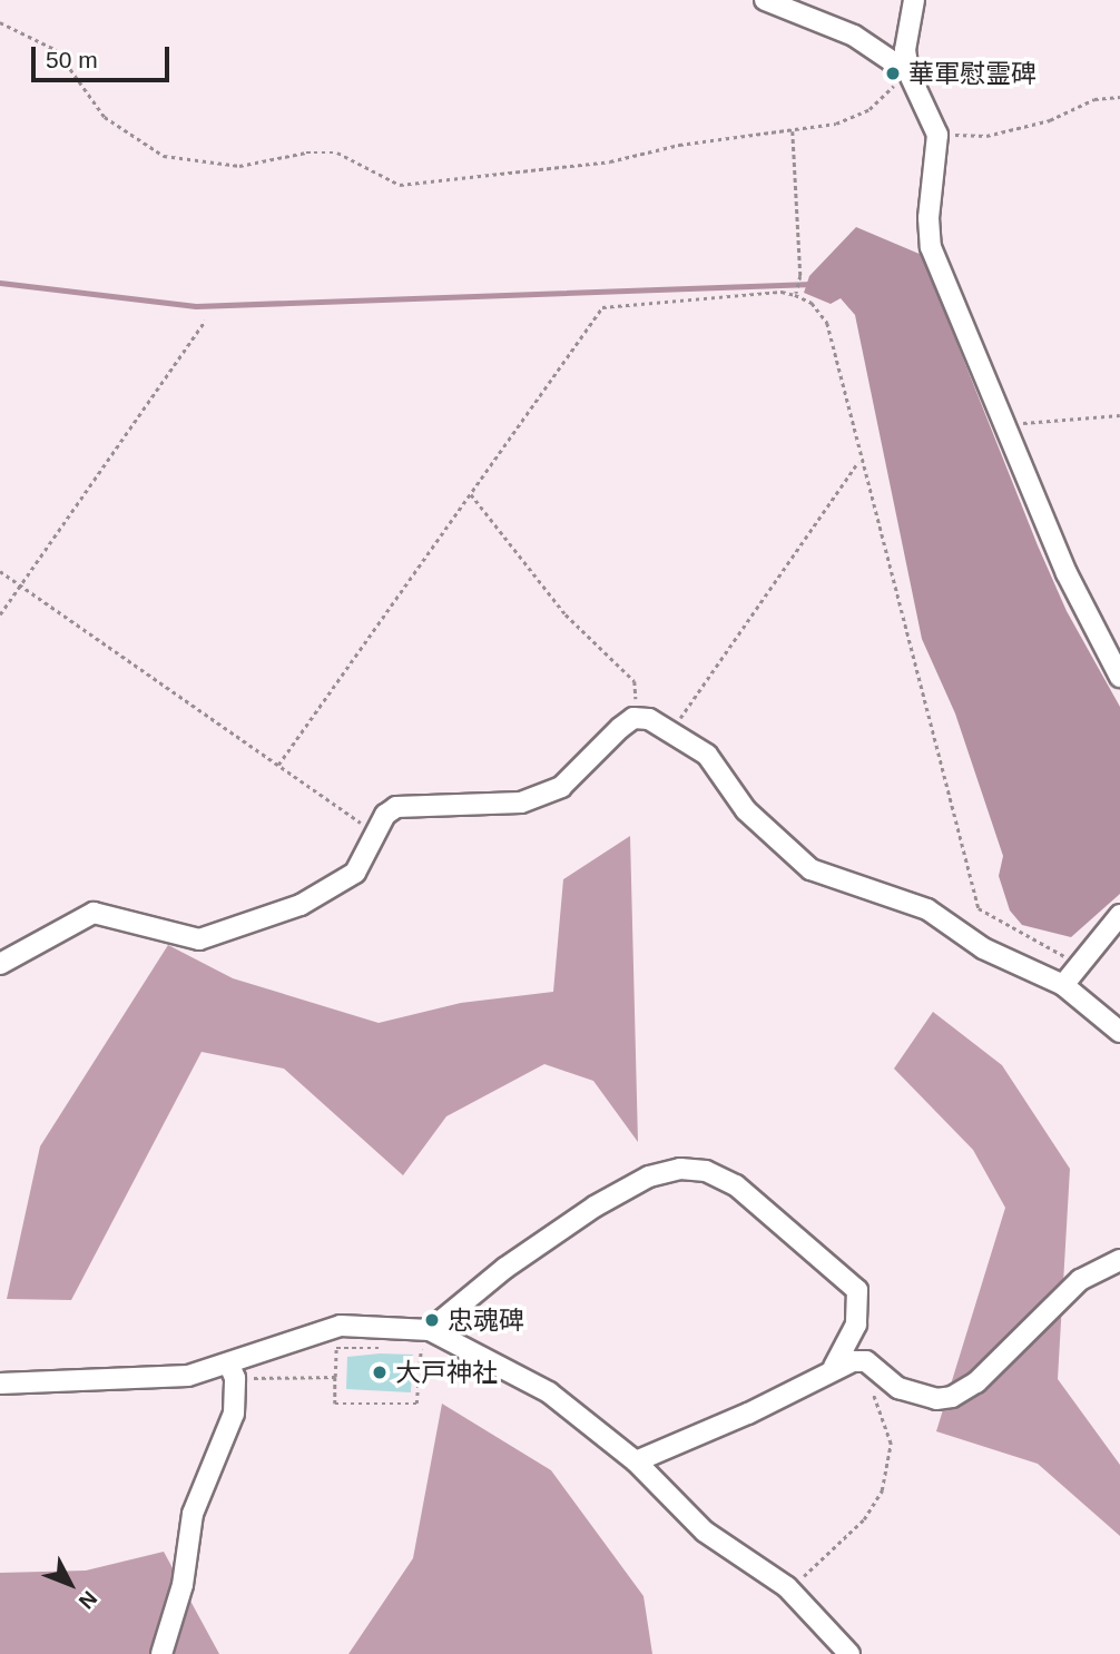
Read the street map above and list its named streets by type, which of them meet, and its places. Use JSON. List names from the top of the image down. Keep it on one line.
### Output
{"places":["華軍慰霊碑","忠魂碑","大戸神社"],"scale_bar":"50 m","north":"bottom right"}
